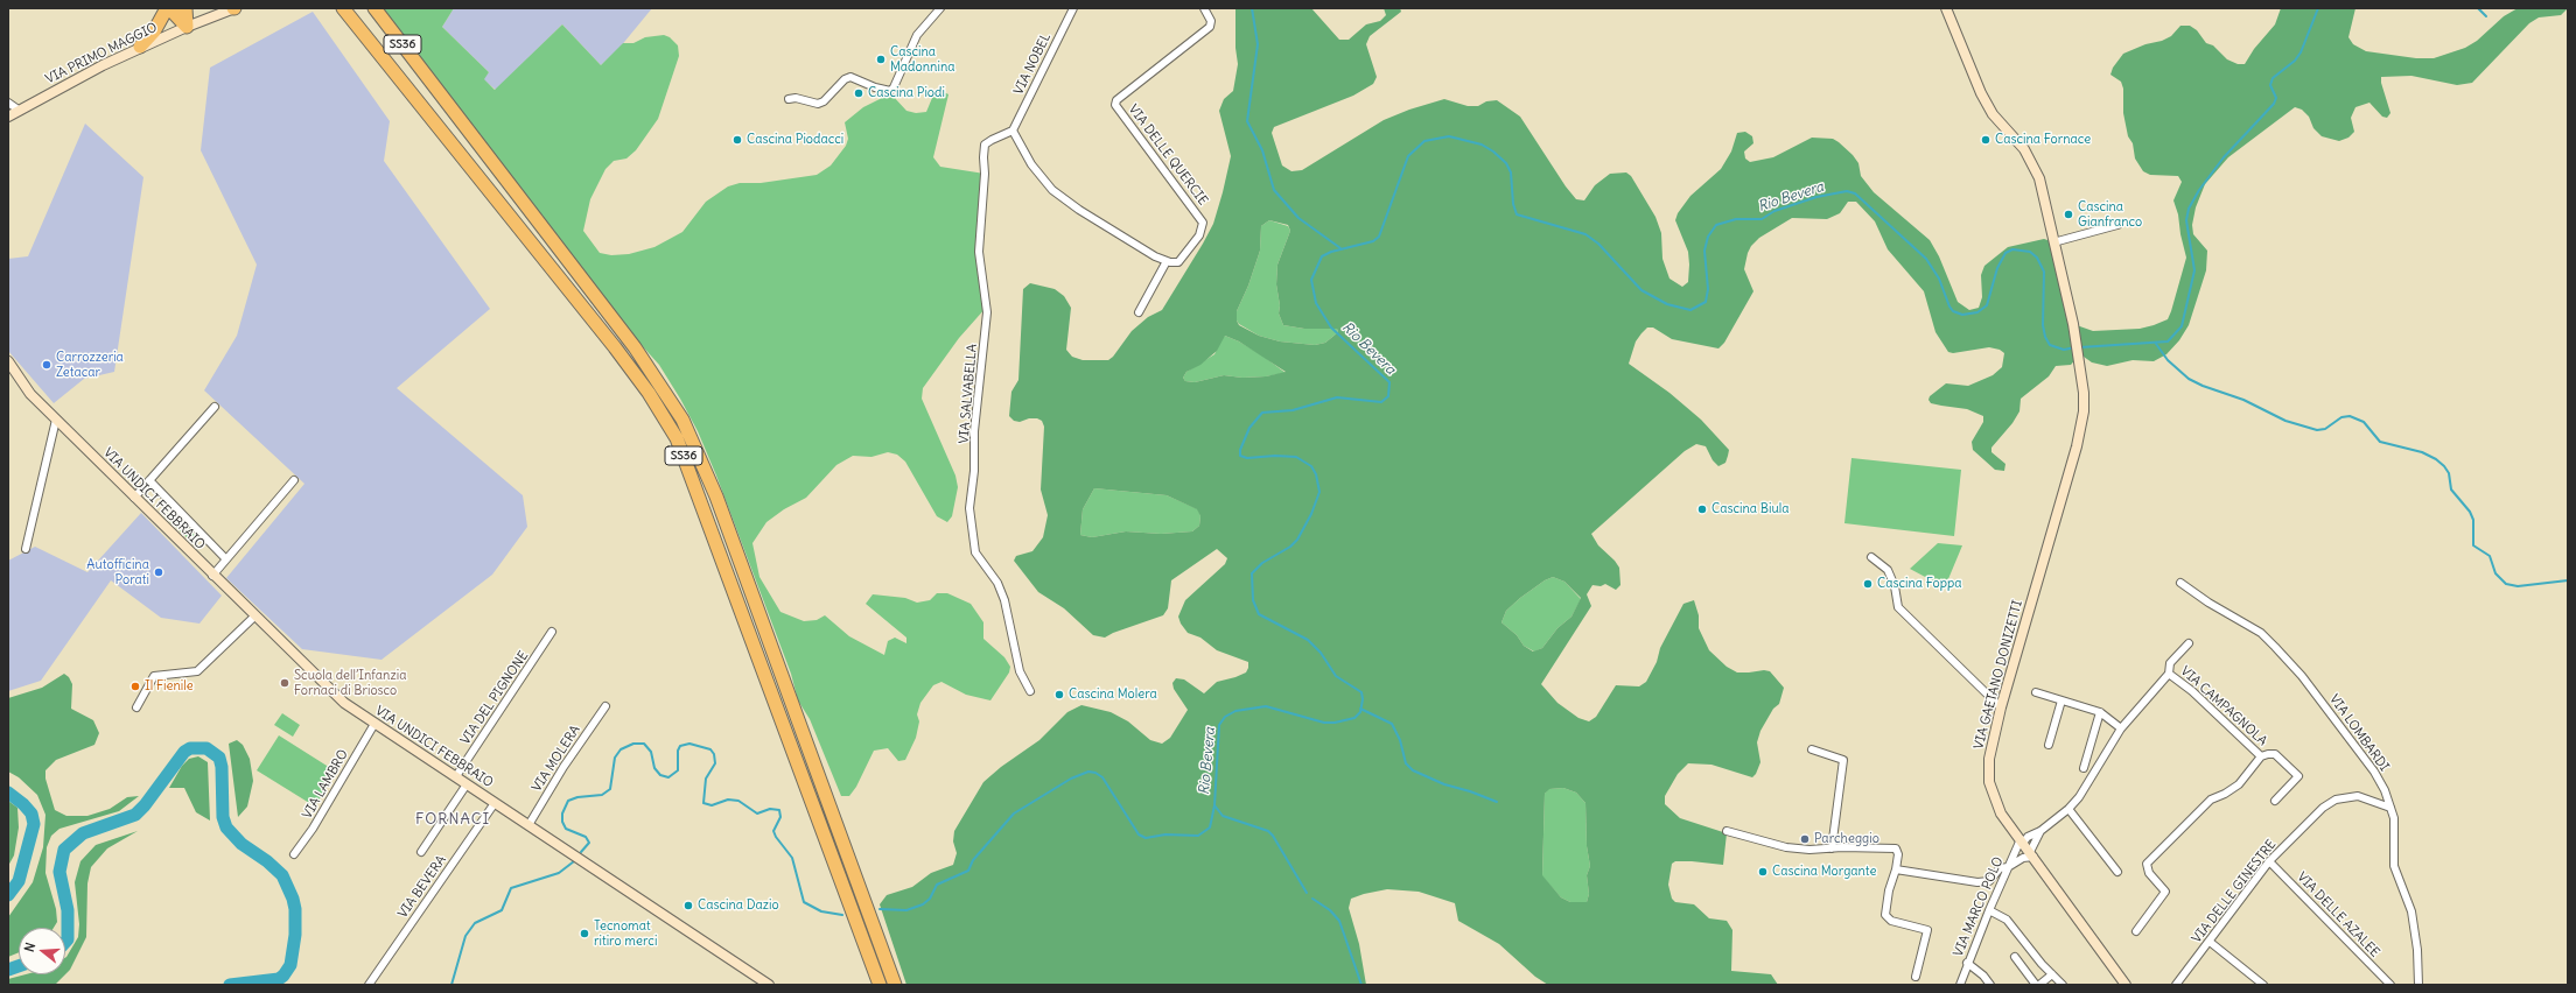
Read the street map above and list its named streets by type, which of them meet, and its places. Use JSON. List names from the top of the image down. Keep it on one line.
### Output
{"streets":{"highway":["SS36"],"street":["VIA PRIMO MAGGIO","VIA NOBEL","VIA DELLE QUERCIE","VIA SALVABELLA","VIA UNDICI FEBBRAIO","VIA GAETANO DONIZETTI","VIA DEL PIGNONE","VIA CAMPAGNOLA","VIA LOMBARDI","VIA MOLERA","VIA LAMBRO","VIA BEVERA","VIA DELLE GINESTRE","VIA MARCO POLO","VIA DELLE AZALEE"]},"crossings":[["VIA NOBEL","VIA SALVABELLA"],["VIA UNDICI FEBBRAIO","VIA DEL PIGNONE"],["VIA UNDICI FEBBRAIO","VIA MOLERA"],["VIA UNDICI FEBBRAIO","VIA LAMBRO"],["VIA UNDICI FEBBRAIO","VIA BEVERA"],["VIA GAETANO DONIZETTI","VIA CAMPAGNOLA"],["VIA GAETANO DONIZETTI","VIA MARCO POLO"],["VIA CAMPAGNOLA","VIA MARCO POLO"],["VIA LOMBARDI","VIA DELLE GINESTRE"],["VIA DELLE GINESTRE","VIA DELLE AZALEE"]],"districts":["FORNACI"],"water":["Rio Bevera"],"places":["Cascina Madonnina","Cascina Piodi","Cascina Piodacci","Cascina Fornace","Cascina Gianfranco","Carrozzeria Zetacar","Cascina Biula","Autofficina Porati","Cascina Foppa","Scuola dell’Infanzia Fornaci di Briosco","Il Fienile","Cascina Molera","Parcheggio","Cascina Morgante","Cascina Dazio","Tecnomat ritiro merci"],"north":"left"}
